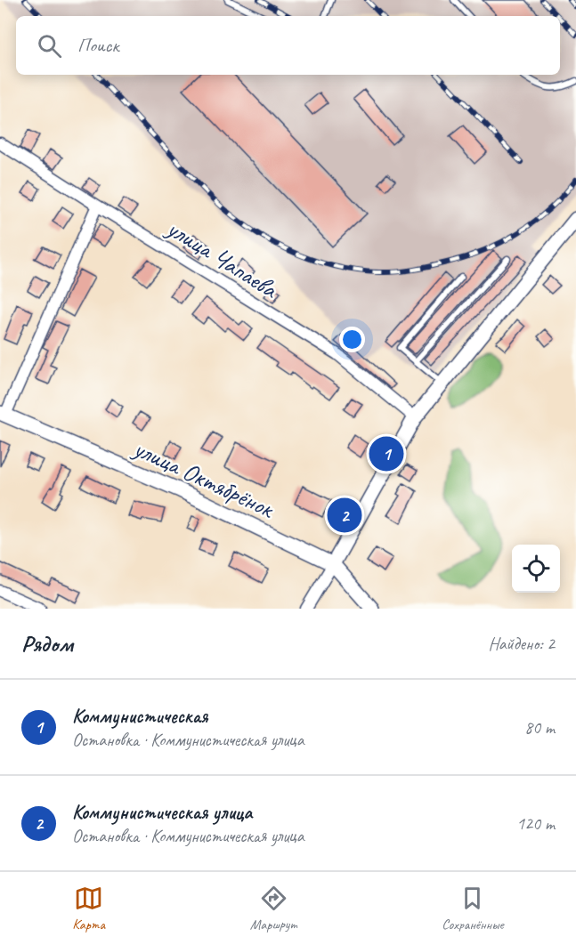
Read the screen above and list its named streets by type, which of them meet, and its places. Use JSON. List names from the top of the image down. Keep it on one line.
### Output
{"streets":{"street":["улица Чапаева","улица Октябрёнок"]},"page":{"search":"Поиск","pins":["1","2"],"heading":["Рядом","Найдено: 2"],"list":[{"mark":"1","name":"Коммунистическая","note":"Остановка · Коммунистическая улица","value":"80 m"},{"mark":"2","name":"Коммунистическая улица","note":"Остановка · Коммунистическая улица","value":"120 m"}],"nav":["Карта","Маршрут","Сохранённые"]}}
